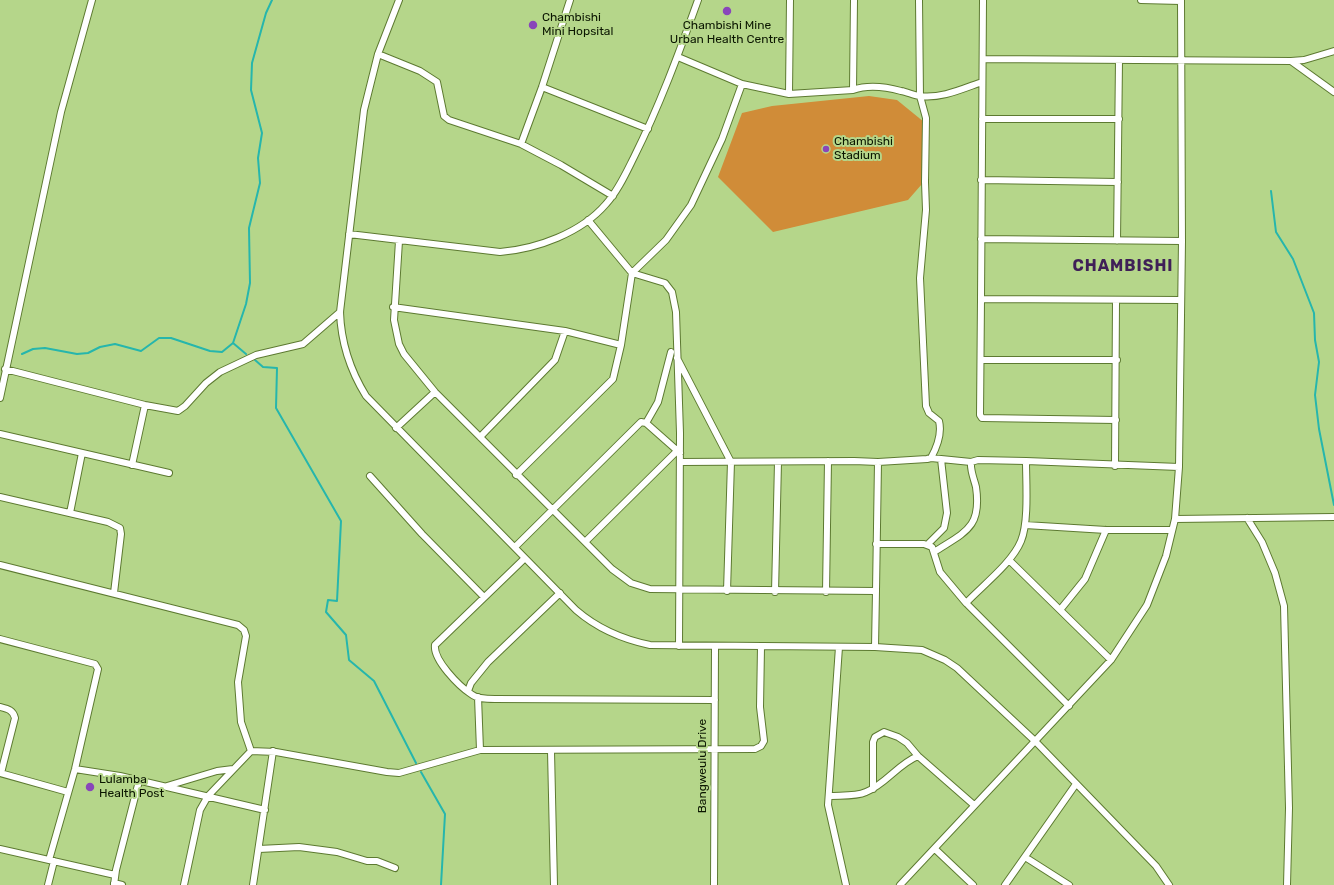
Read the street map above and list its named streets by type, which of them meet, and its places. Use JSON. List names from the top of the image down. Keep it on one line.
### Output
{"streets":{"street":["Bangweulu Drive"]},"districts":["CHAMBISHI"],"places":["Chambishi Mine Urban Health Centre","Chambishi Mini Hopsital","Chambishi Stadium","Lulamba Health Post"]}
